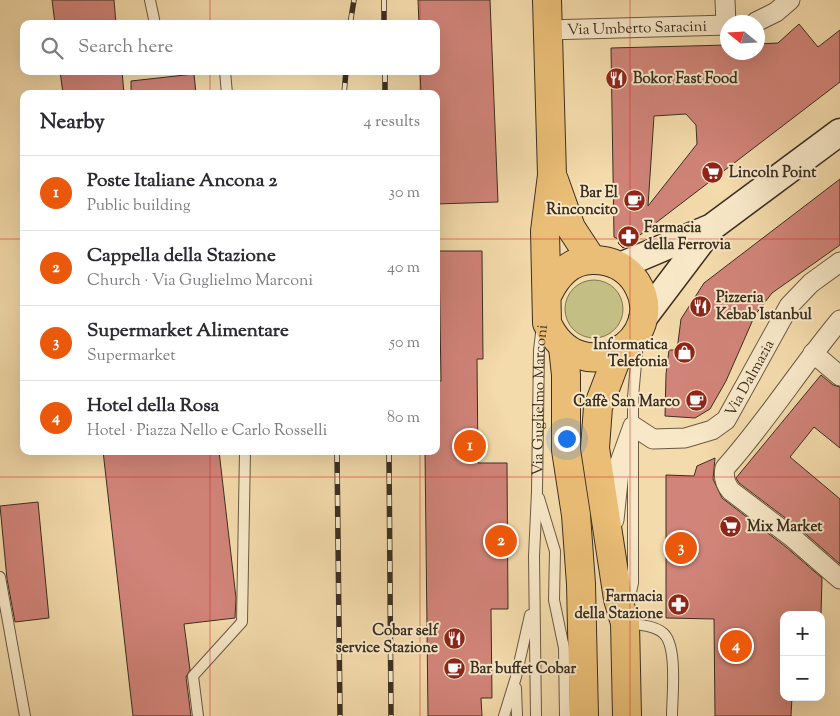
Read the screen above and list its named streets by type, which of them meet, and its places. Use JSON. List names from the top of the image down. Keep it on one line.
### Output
{"streets":{"main road":["Via Guglielmo Marconi"],"street":["Via Umberto Saracini","Via Dalmazia"]},"crossings":[["Via Umberto Saracini","Via Guglielmo Marconi"]],"places":{"restaurant":["Bokor Fast Food","Pizzeria Kebab Istanbul","Cobar self service Stazione"],"supermarket":["Lincoln Point","Mix Market"],"cafe":["Bar El Rinconcito","Caffè San Marco","Bar buffet Cobar"],"pharmacy":["Farmacia della Ferrovia","Farmacia della Stazione"],"shop":["Informatica Telefonia"]},"north":"left","page":{"search":"Search here","heading":["Nearby","4 results"],"list":[{"mark":"1","name":"Poste Italiane Ancona 2","note":"Public building","value":"30 m"},{"mark":"2","name":"Cappella della Stazione","note":"Church · Via Guglielmo Marconi","value":"40 m"},{"mark":"3","name":"Supermarket Alimentare","note":"Supermarket","value":"50 m"},{"mark":"4","name":"Hotel della Rosa","note":"Hotel · Piazza Nello e Carlo Rosselli","value":"80 m"}],"pins":["1","2","3","4"],"map_buttons":["+","−"]}}
